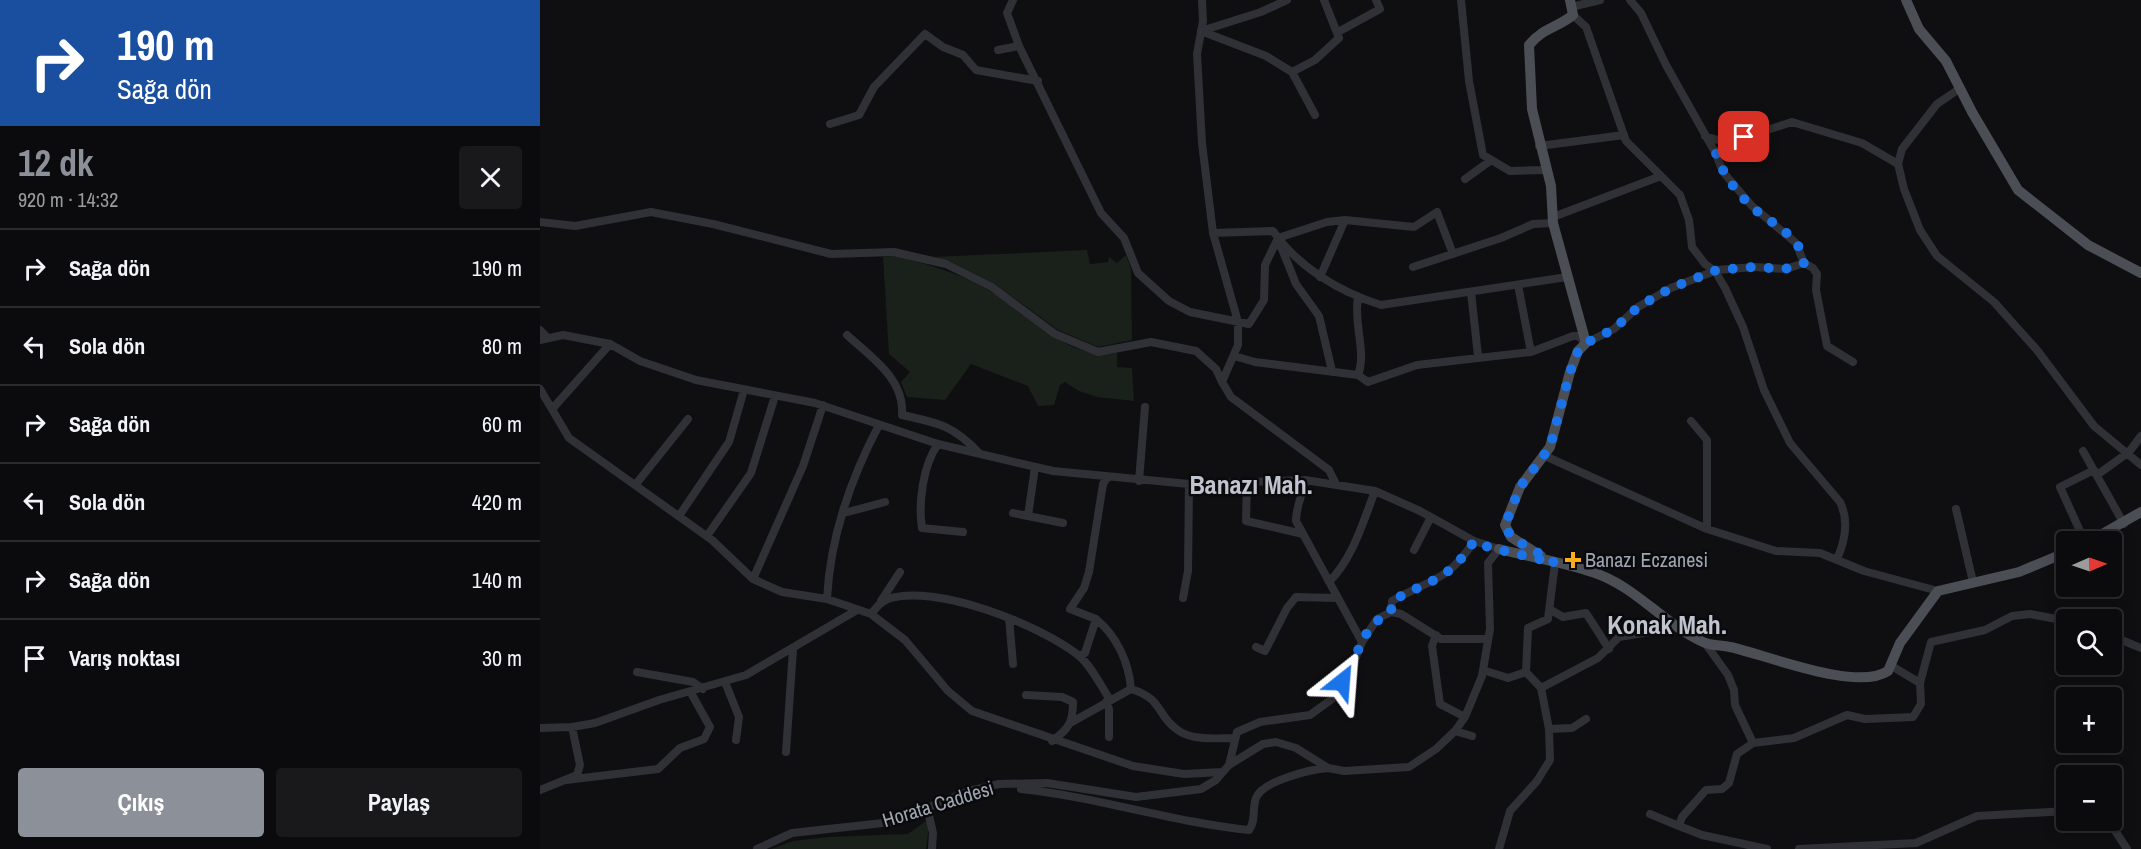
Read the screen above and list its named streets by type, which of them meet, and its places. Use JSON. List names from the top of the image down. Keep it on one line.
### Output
{"streets":{"street":["Horata Caddesi"]},"districts":["Banazı Mah.","Konak Mah."],"places":{"health":["Banazı Eczanesi"]},"north":"right","page":{"turn":["190 m","Sağa dön"],"heading":["12 dk","920 m · 14:32"],"list":[{"name":"Sağa dön","value":"190 m"},{"name":"Sola dön","value":"80 m"},{"name":"Sağa dön","value":"60 m"},{"name":"Sola dön","value":"420 m"},{"name":"Sağa dön","value":"140 m"},{"name":"Varış noktası","value":"30 m"}],"map_buttons":["+","−"],"buttons":["Çıkış","Paylaş"]}}
